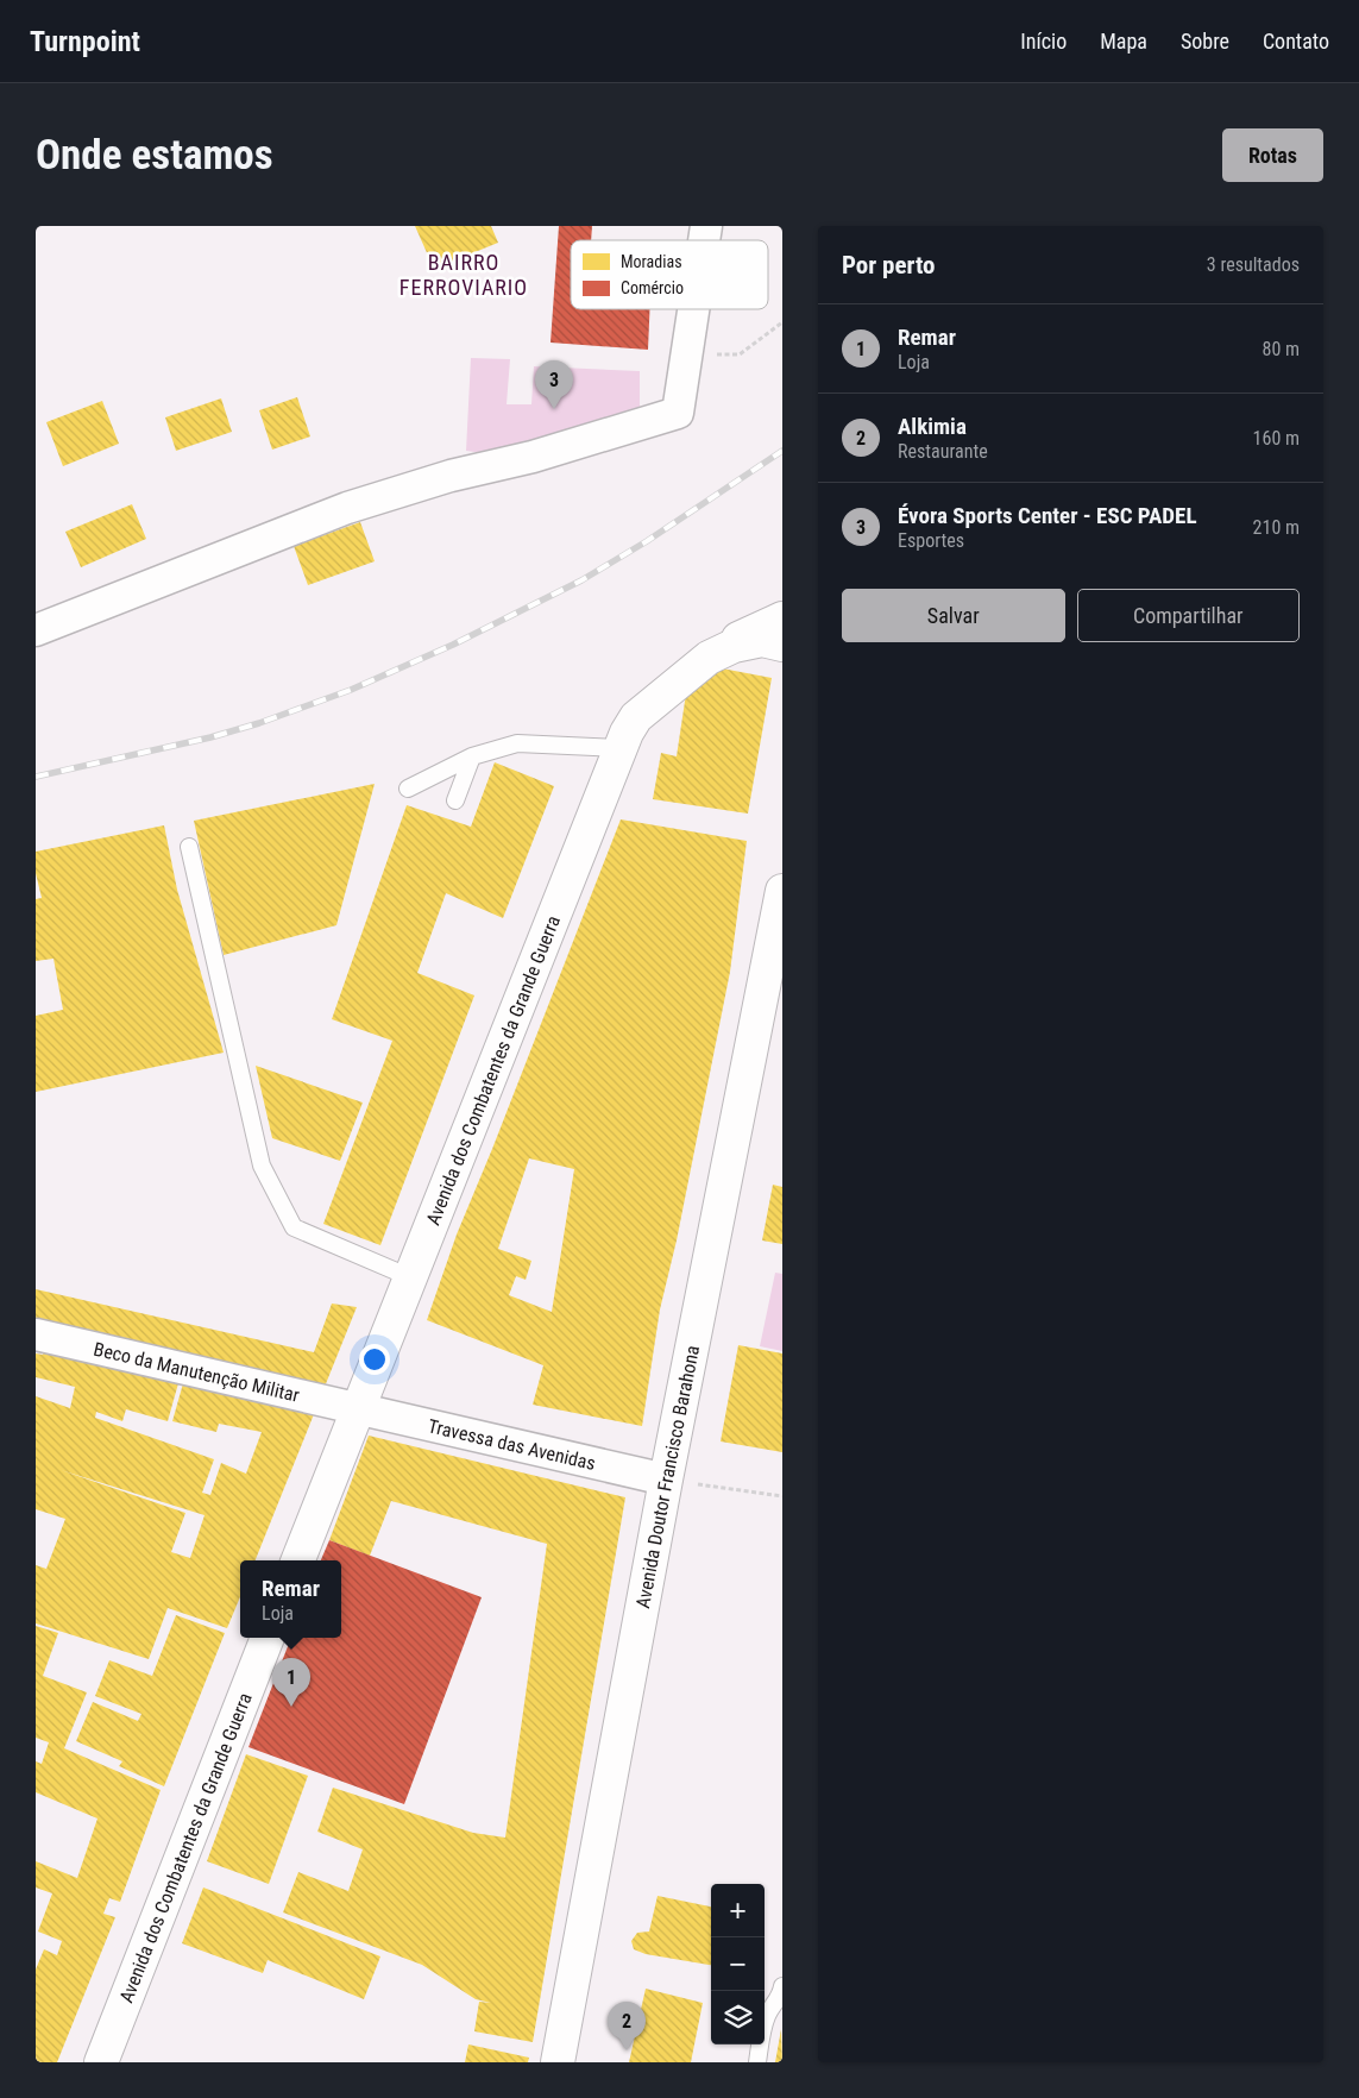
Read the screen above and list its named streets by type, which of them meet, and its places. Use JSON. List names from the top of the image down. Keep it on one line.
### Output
{"streets":{"street":["Avenida dos Combatentes da Grande Guerra","Beco da Manutenção Militar","Travessa das Avenidas","Avenida Doutor Francisco Barahona"]},"crossings":[["Avenida dos Combatentes da Grande Guerra","Beco da Manutenção Militar"],["Avenida dos Combatentes da Grande Guerra","Travessa das Avenidas"],["Beco da Manutenção Militar","Travessa das Avenidas"],["Travessa das Avenidas","Avenida Doutor Francisco Barahona"]],"districts":["BAIRRO FERROVIARIO"],"legend":["Moradias","Comércio"],"page":{"header":"Turnpoint","nav":["Início","Mapa","Sobre","Contato"],"buttons":["Rotas",["Salvar","Compartilhar"]],"title":"Onde estamos","heading":["Por perto","3 resultados"],"list":[{"mark":"1","name":"Remar","note":"Loja","value":"80 m"},{"mark":"2","name":"Alkimia","note":"Restaurante","value":"160 m"},{"mark":"3","name":"Évora Sports Center - ESC PADEL","note":"Esportes","value":"210 m"}],"pins":["3","1","2"],"popup":["Remar","Loja"],"map_buttons":["+","−"]}}
